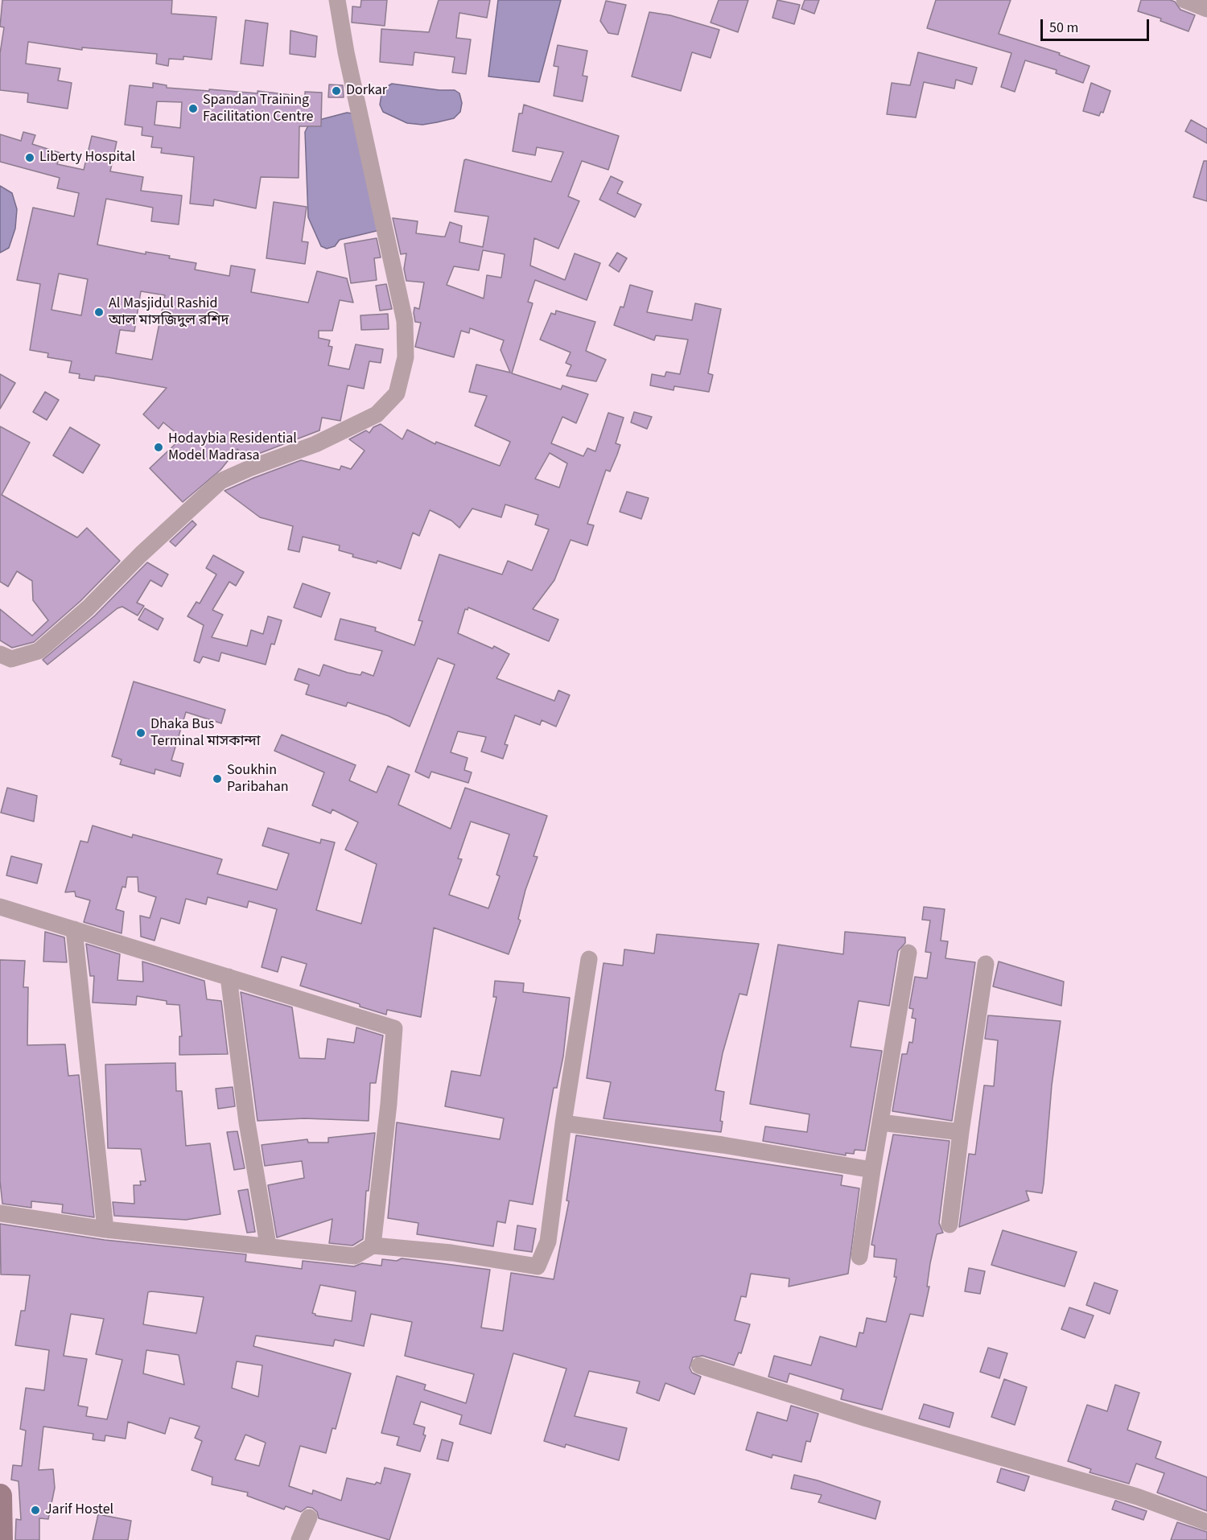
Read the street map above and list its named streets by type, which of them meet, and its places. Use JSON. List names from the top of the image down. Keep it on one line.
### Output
{"places":["Dorkar","Spandan Training Facilitation Centre","Liberty Hospital","Al Masjidul Rashid আল মাসজিদুল রশিদ","Hodaybia Residential Model Madrasa","Dhaka Bus Terminal মাসকান্দা","Soukhin Paribahan","Jarif Hostel"],"scale_bar":"50 m"}
